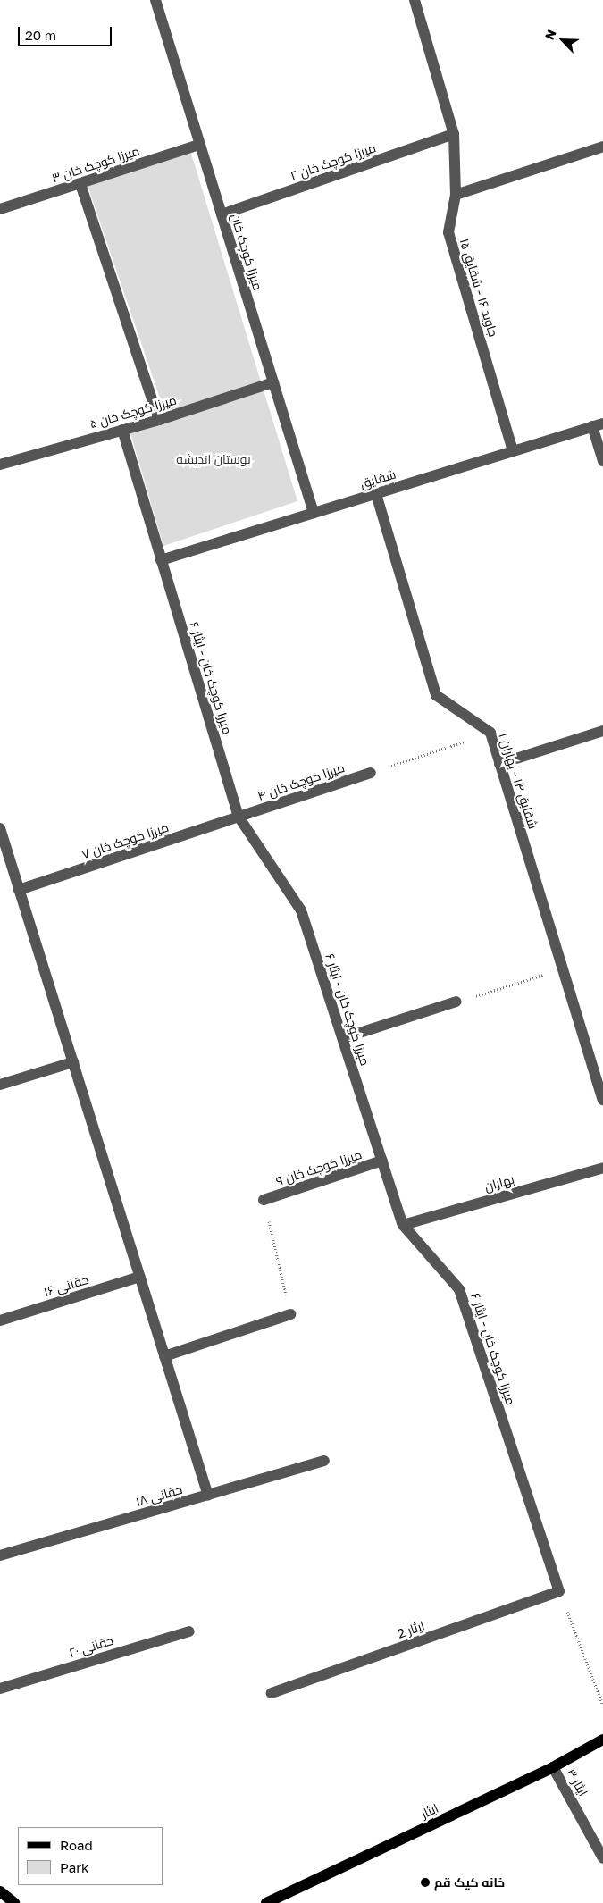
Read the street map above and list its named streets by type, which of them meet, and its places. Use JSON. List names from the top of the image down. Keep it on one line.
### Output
{"streets":{"main road":["ایثار"],"street":["میرزا کوچک خان ۲","میرزا کوچک خان ۳","میرزا کوچک خان","جاوید ۱۶ - شقایق ۱۵","میرزا کوچک خان ۵","شقایق","میرزا کوچک خان - ایثار ۶","شقایق ۱۴ - بهاران ۱","میرزا کوچک خان ۴","میرزا کوچک خان ۷","میرزا کوچک خان ۹","بهاران","حقانی ۱۶","حقانی ۱۸","ایثار 2","حقانی ۲۰","ایثار ۳"]},"crossings":[["میرزا کوچک خان ۲","میرزا کوچک خان"],["میرزا کوچک خان ۲","جاوید ۱۶ - شقایق ۱۵"],["میرزا کوچک خان ۳","میرزا کوچک خان"],["میرزا کوچک خان","میرزا کوچک خان ۵"],["میرزا کوچک خان","شقایق"],["جاوید ۱۶ - شقایق ۱۵","شقایق"],["میرزا کوچک خان ۵","میرزا کوچک خان - ایثار ۶"],["شقایق","میرزا کوچک خان - ایثار ۶"],["شقایق","شقایق ۱۴ - بهاران ۱"],["میرزا کوچک خان - ایثار ۶","میرزا کوچک خان ۴"],["میرزا کوچک خان - ایثار ۶","میرزا کوچک خان ۷"],["میرزا کوچک خان - ایثار ۶","میرزا کوچک خان ۹"],["میرزا کوچک خان - ایثار ۶","بهاران"],["میرزا کوچک خان - ایثار ۶","ایثار 2"],["میرزا کوچک خان ۴","میرزا کوچک خان ۷"],["ایثار ۳","ایثار"]],"parks":["بوستان اندیشه"],"places":["خانه کیک قم"],"legend":["Road","Park"],"scale_bar":"20 m","north":"top left"}
